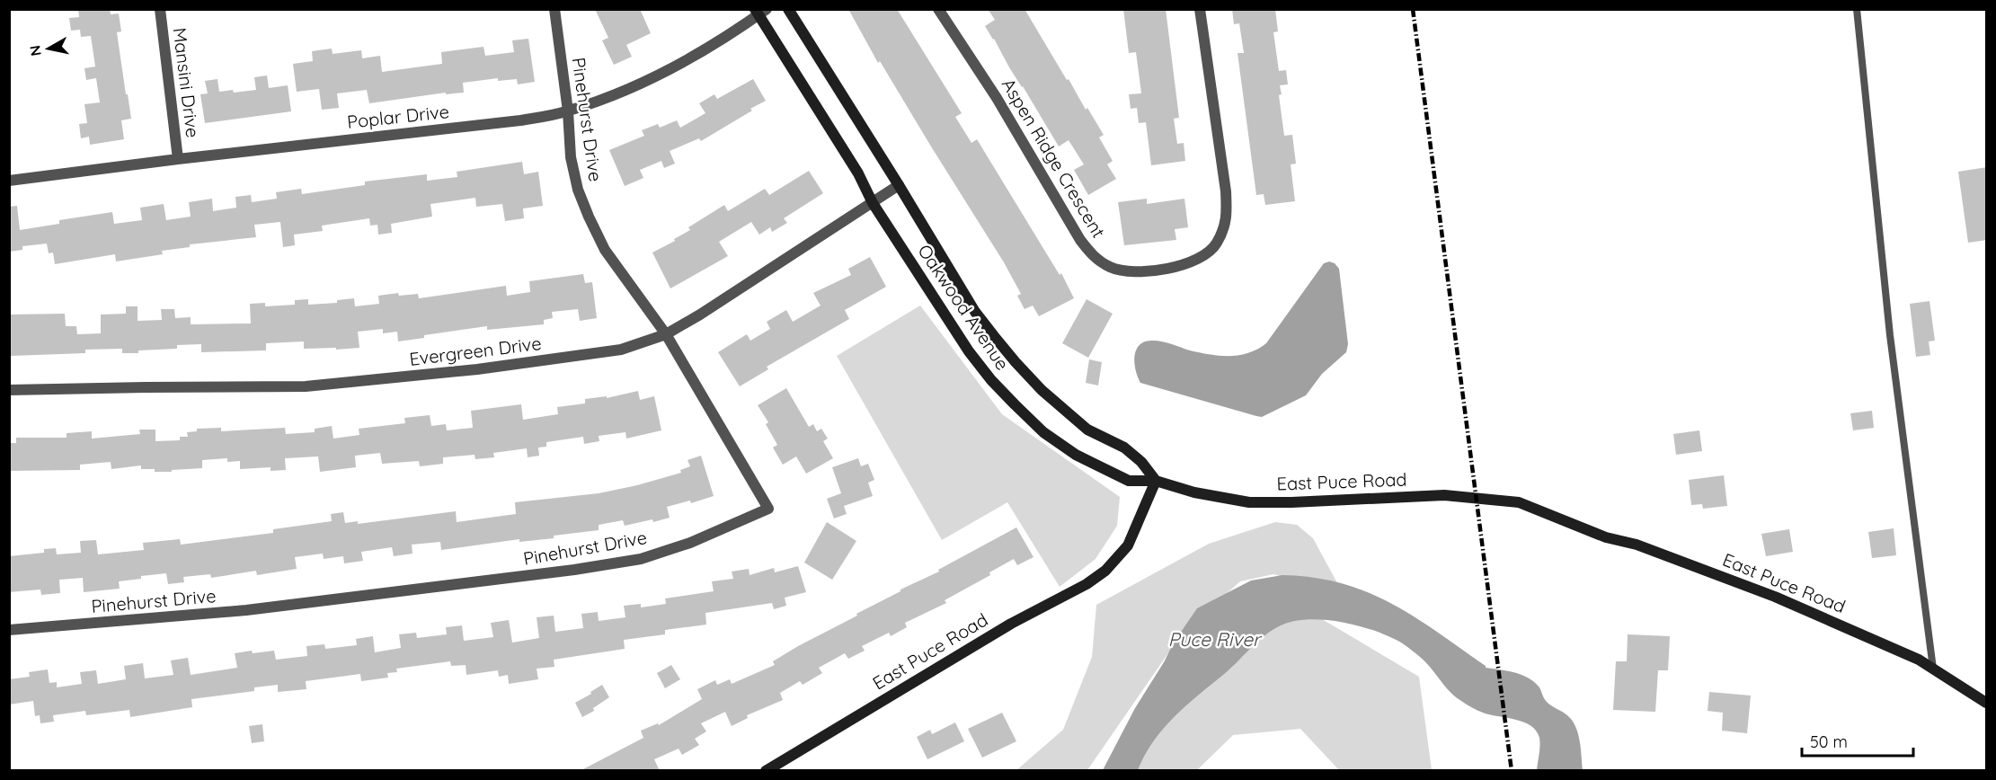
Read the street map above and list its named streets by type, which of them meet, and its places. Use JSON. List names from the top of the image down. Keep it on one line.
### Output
{"streets":{"main road":["Oakwood Avenue","East Puce Road"],"street":["Mansini Drive","Poplar Drive","Pinehurst Drive","Aspen Ridge Crescent","Evergreen Drive"]},"crossings":[["Mansini Drive","Poplar Drive"],["Poplar Drive","Pinehurst Drive"],["Poplar Drive","Oakwood Avenue"],["Pinehurst Drive","Evergreen Drive"],["Oakwood Avenue","Evergreen Drive"],["Oakwood Avenue","East Puce Road"]],"water":["Puce River"],"scale_bar":"50 m","north":"left"}
